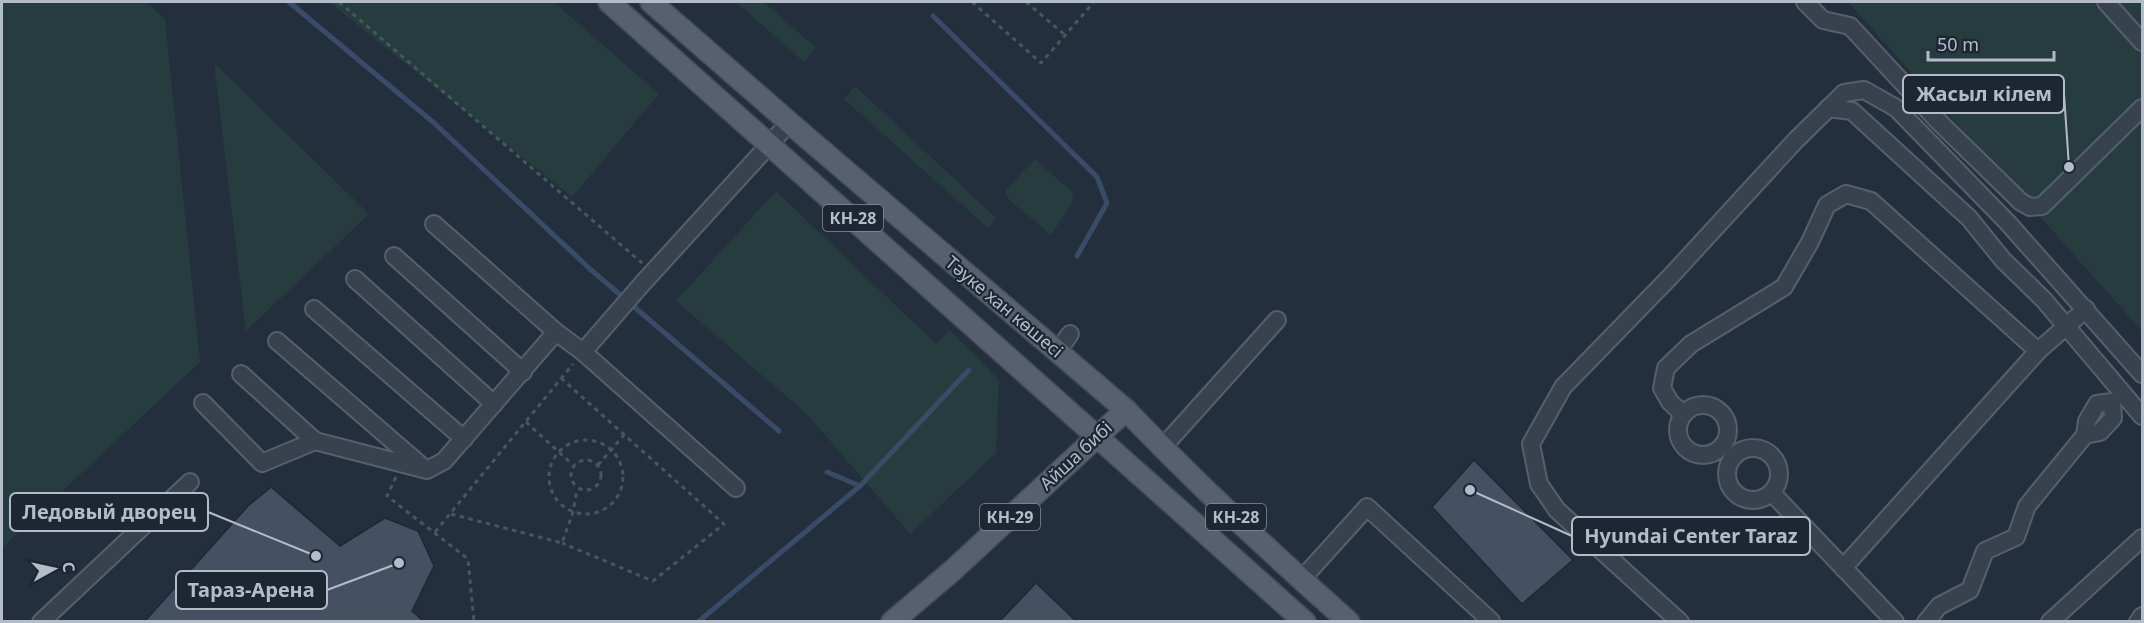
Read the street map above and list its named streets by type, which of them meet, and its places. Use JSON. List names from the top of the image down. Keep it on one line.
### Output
{"streets":{"main road":["КН-28","Тәуке хан көшесі","Айша бибі","КН-29"]},"crossings":[["Тәуке хан көшесі","Айша бибі"]],"places":["Жасыл кілем","Hyundai Center Taraz","Ледовый дворец","Тараз-Арена"],"scale_bar":"50 m","north":"right"}
